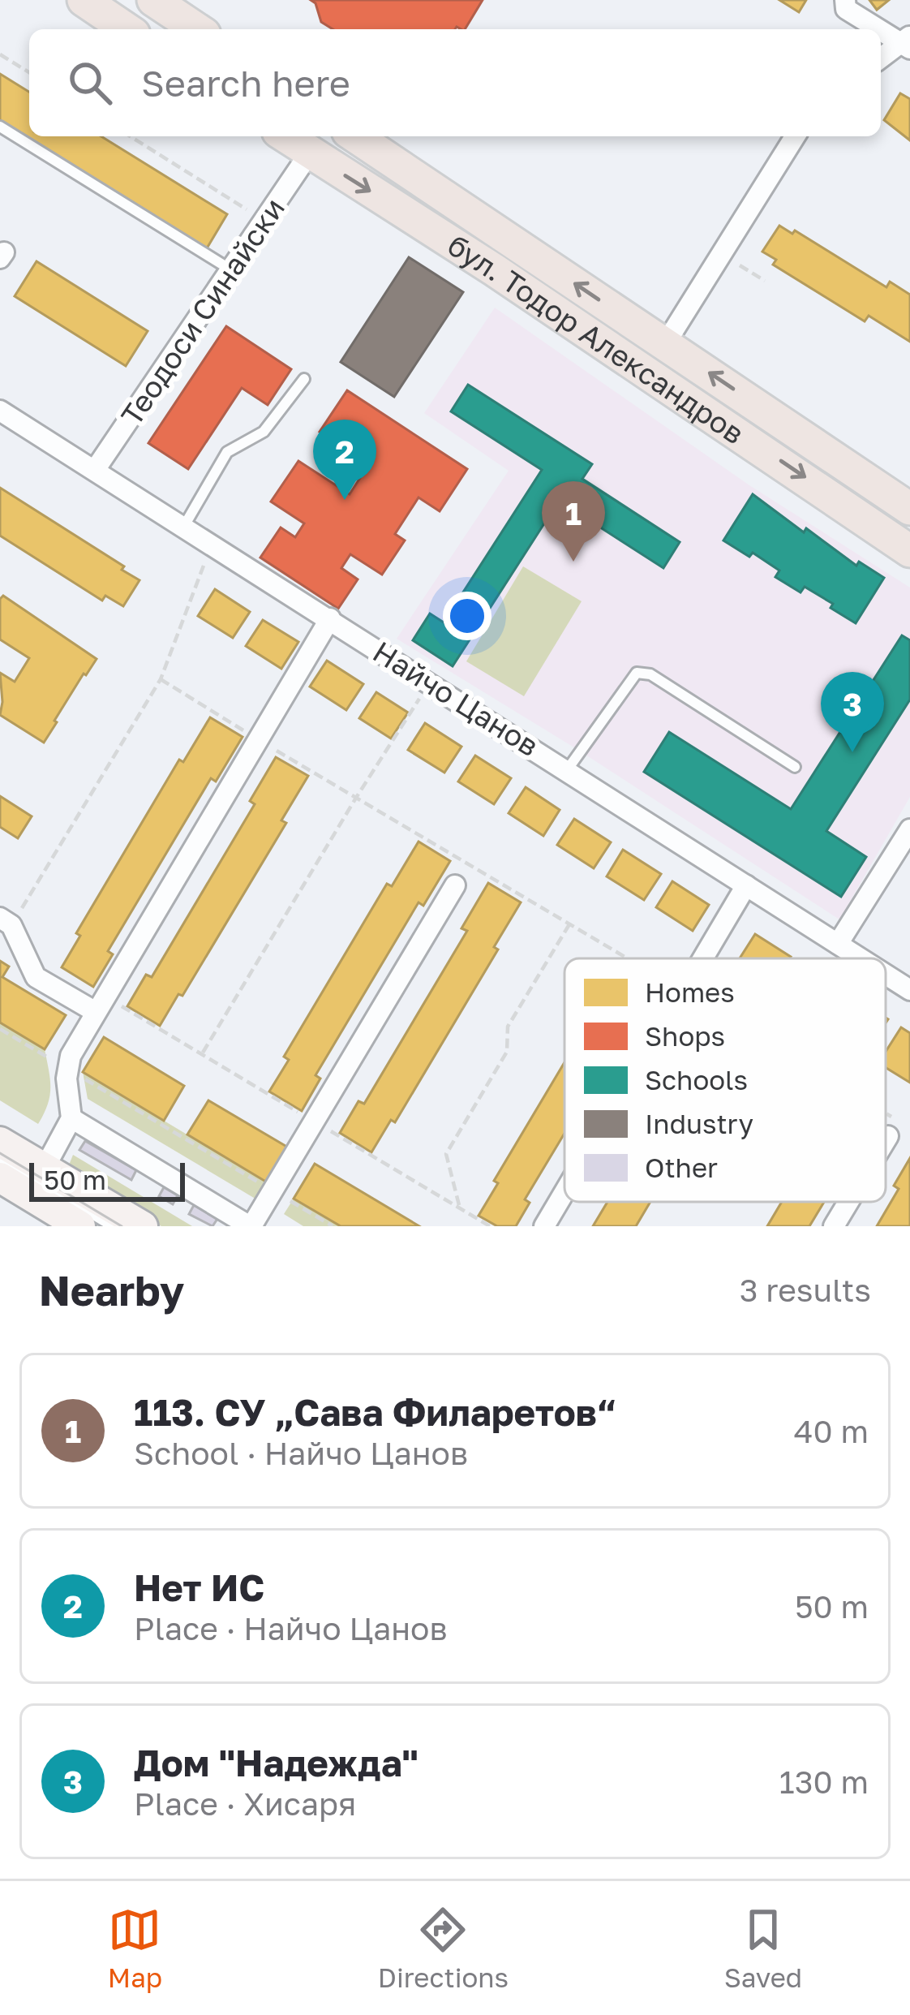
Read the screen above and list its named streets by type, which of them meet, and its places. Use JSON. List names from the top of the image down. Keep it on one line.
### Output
{"streets":{"main road":["бул. Тодор Александров"],"street":["Теодоси Синайски","Найчо Цанов"]},"crossings":[["Теодоси Синайски","бул. Тодор Александров"],["Теодоси Синайски","Найчо Цанов"]],"legend":["Homes","Shops","Schools","Industry","Other"],"scale_bar":"50 m","page":{"search":"Search here","pins":["2","1","3"],"scale":"50 m","heading":["Nearby","3 results"],"list":[{"mark":"1","name":"113. СУ „Сава Филаретов“","note":"School · Найчо Цанов","value":"40 m"},{"mark":"2","name":"Нет ИС","note":"Place · Найчо Цанов","value":"50 m"},{"mark":"3","name":"Дом \"Надежда\"","note":"Place · Хисаря","value":"130 m"}],"nav":["Map","Directions","Saved"]}}
